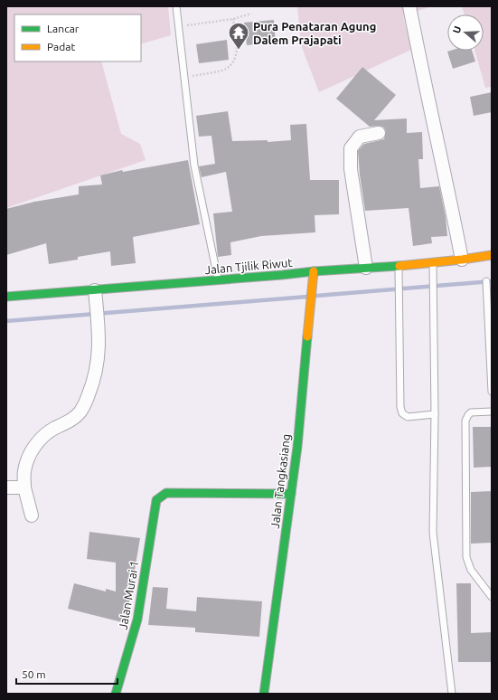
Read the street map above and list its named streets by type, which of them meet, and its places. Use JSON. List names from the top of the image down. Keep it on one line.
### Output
{"streets":{"main road":["Jalan Tjilik Riwut","Jalan Tangkasiang","Jalan Murai 1"]},"crossings":[["Jalan Tjilik Riwut","Jalan Tangkasiang"],["Jalan Tangkasiang","Jalan Murai 1"]],"places":{"temple":["Pura Penataran Agung Dalem Prajapati"]},"legend":["Lancar","Padat"],"scale_bar":"50 m","north":"left"}
